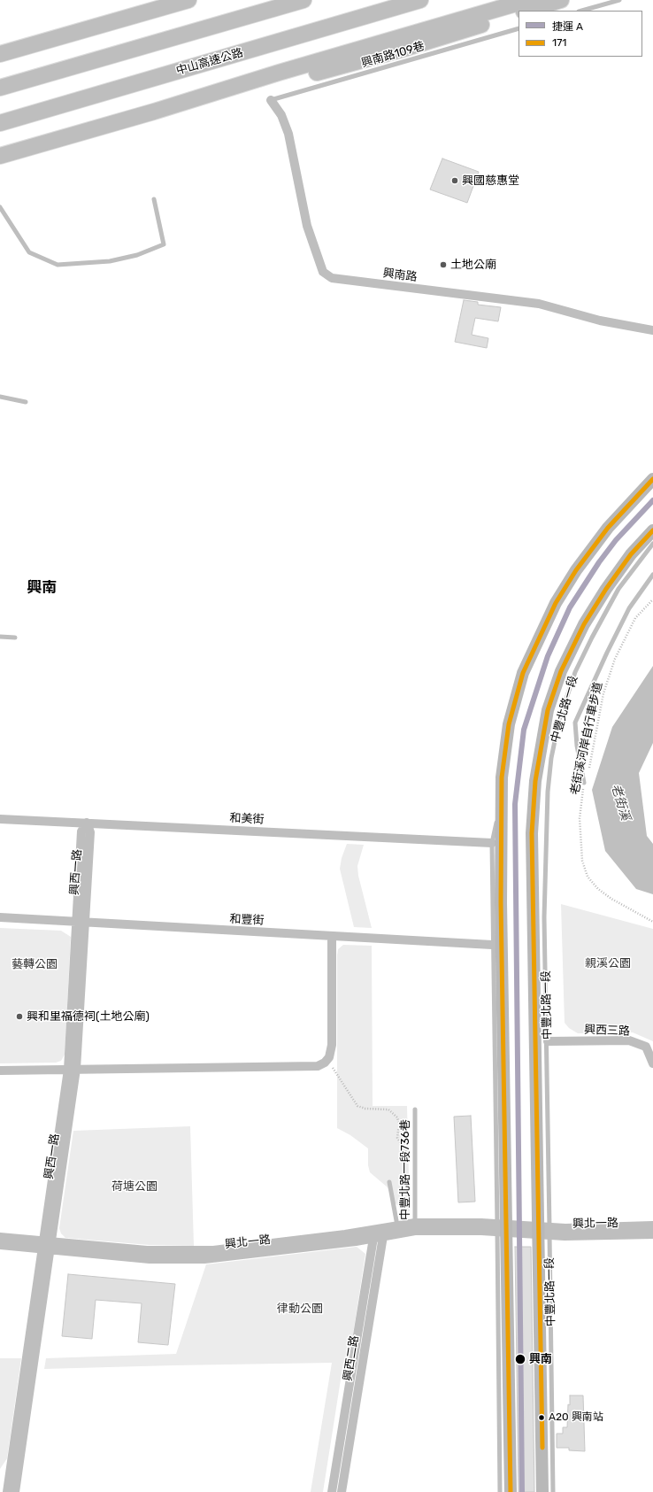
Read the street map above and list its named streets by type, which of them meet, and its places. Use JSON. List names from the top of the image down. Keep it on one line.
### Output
{"streets":{"highway":["中山高速公路"],"main road":["中豐北路一段"],"street":["興南路","和美街","興西一路","和豐街","興西三路","興北一路","興西二路"],"lane":["興南路109巷","中豐北路一段736巷"],"path":["老街溪河岸自行車步道"]},"crossings":[["興南路109巷","興南路"],["中豐北路一段","興西三路"],["中豐北路一段","興北一路"],["和美街","興西一路"],["興西一路","和豐街"],["興西一路","興北一路"],["中豐北路一段736巷","興北一路"],["興北一路","興西二路"]],"districts":["興南"],"water":["老街溪"],"parks":["親溪公園","藝轉公園","荷塘公園","律動公園"],"places":["興國慈惠堂","土地公廟","興和里福德祠(土地公廟)","興南","A20 興南站"],"lines":["transit line 171","metro line A"],"legend":["捷運 A","171"]}
